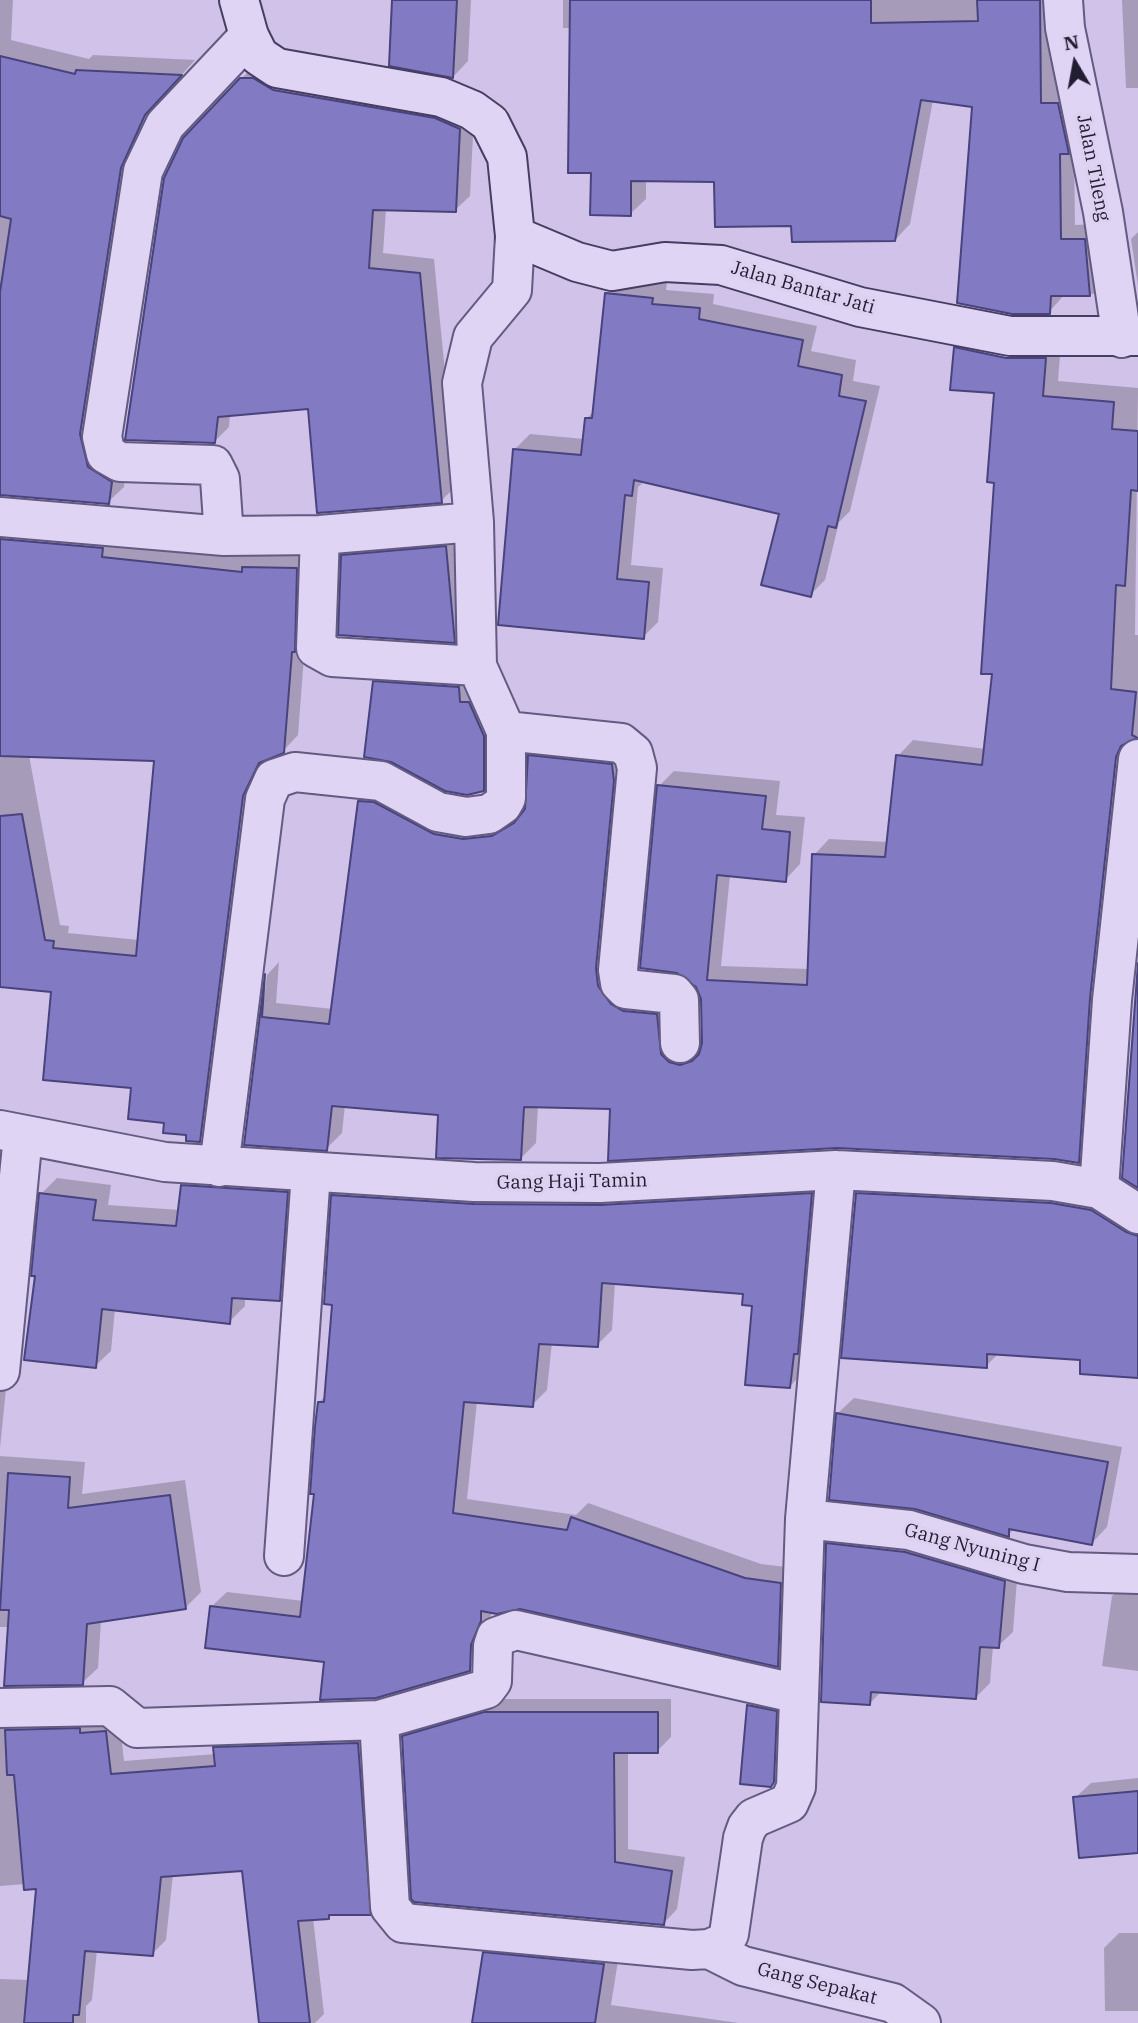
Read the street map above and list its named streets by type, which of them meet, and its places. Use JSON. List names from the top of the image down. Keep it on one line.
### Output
{"streets":{"street":["Jalan Tileng","Jalan Bantar Jati","Gang Haji Tamin","Gang Nyuning I","Gang Sepakat"]},"crossings":[["Jalan Tileng","Jalan Bantar Jati"]],"north":"top"}
